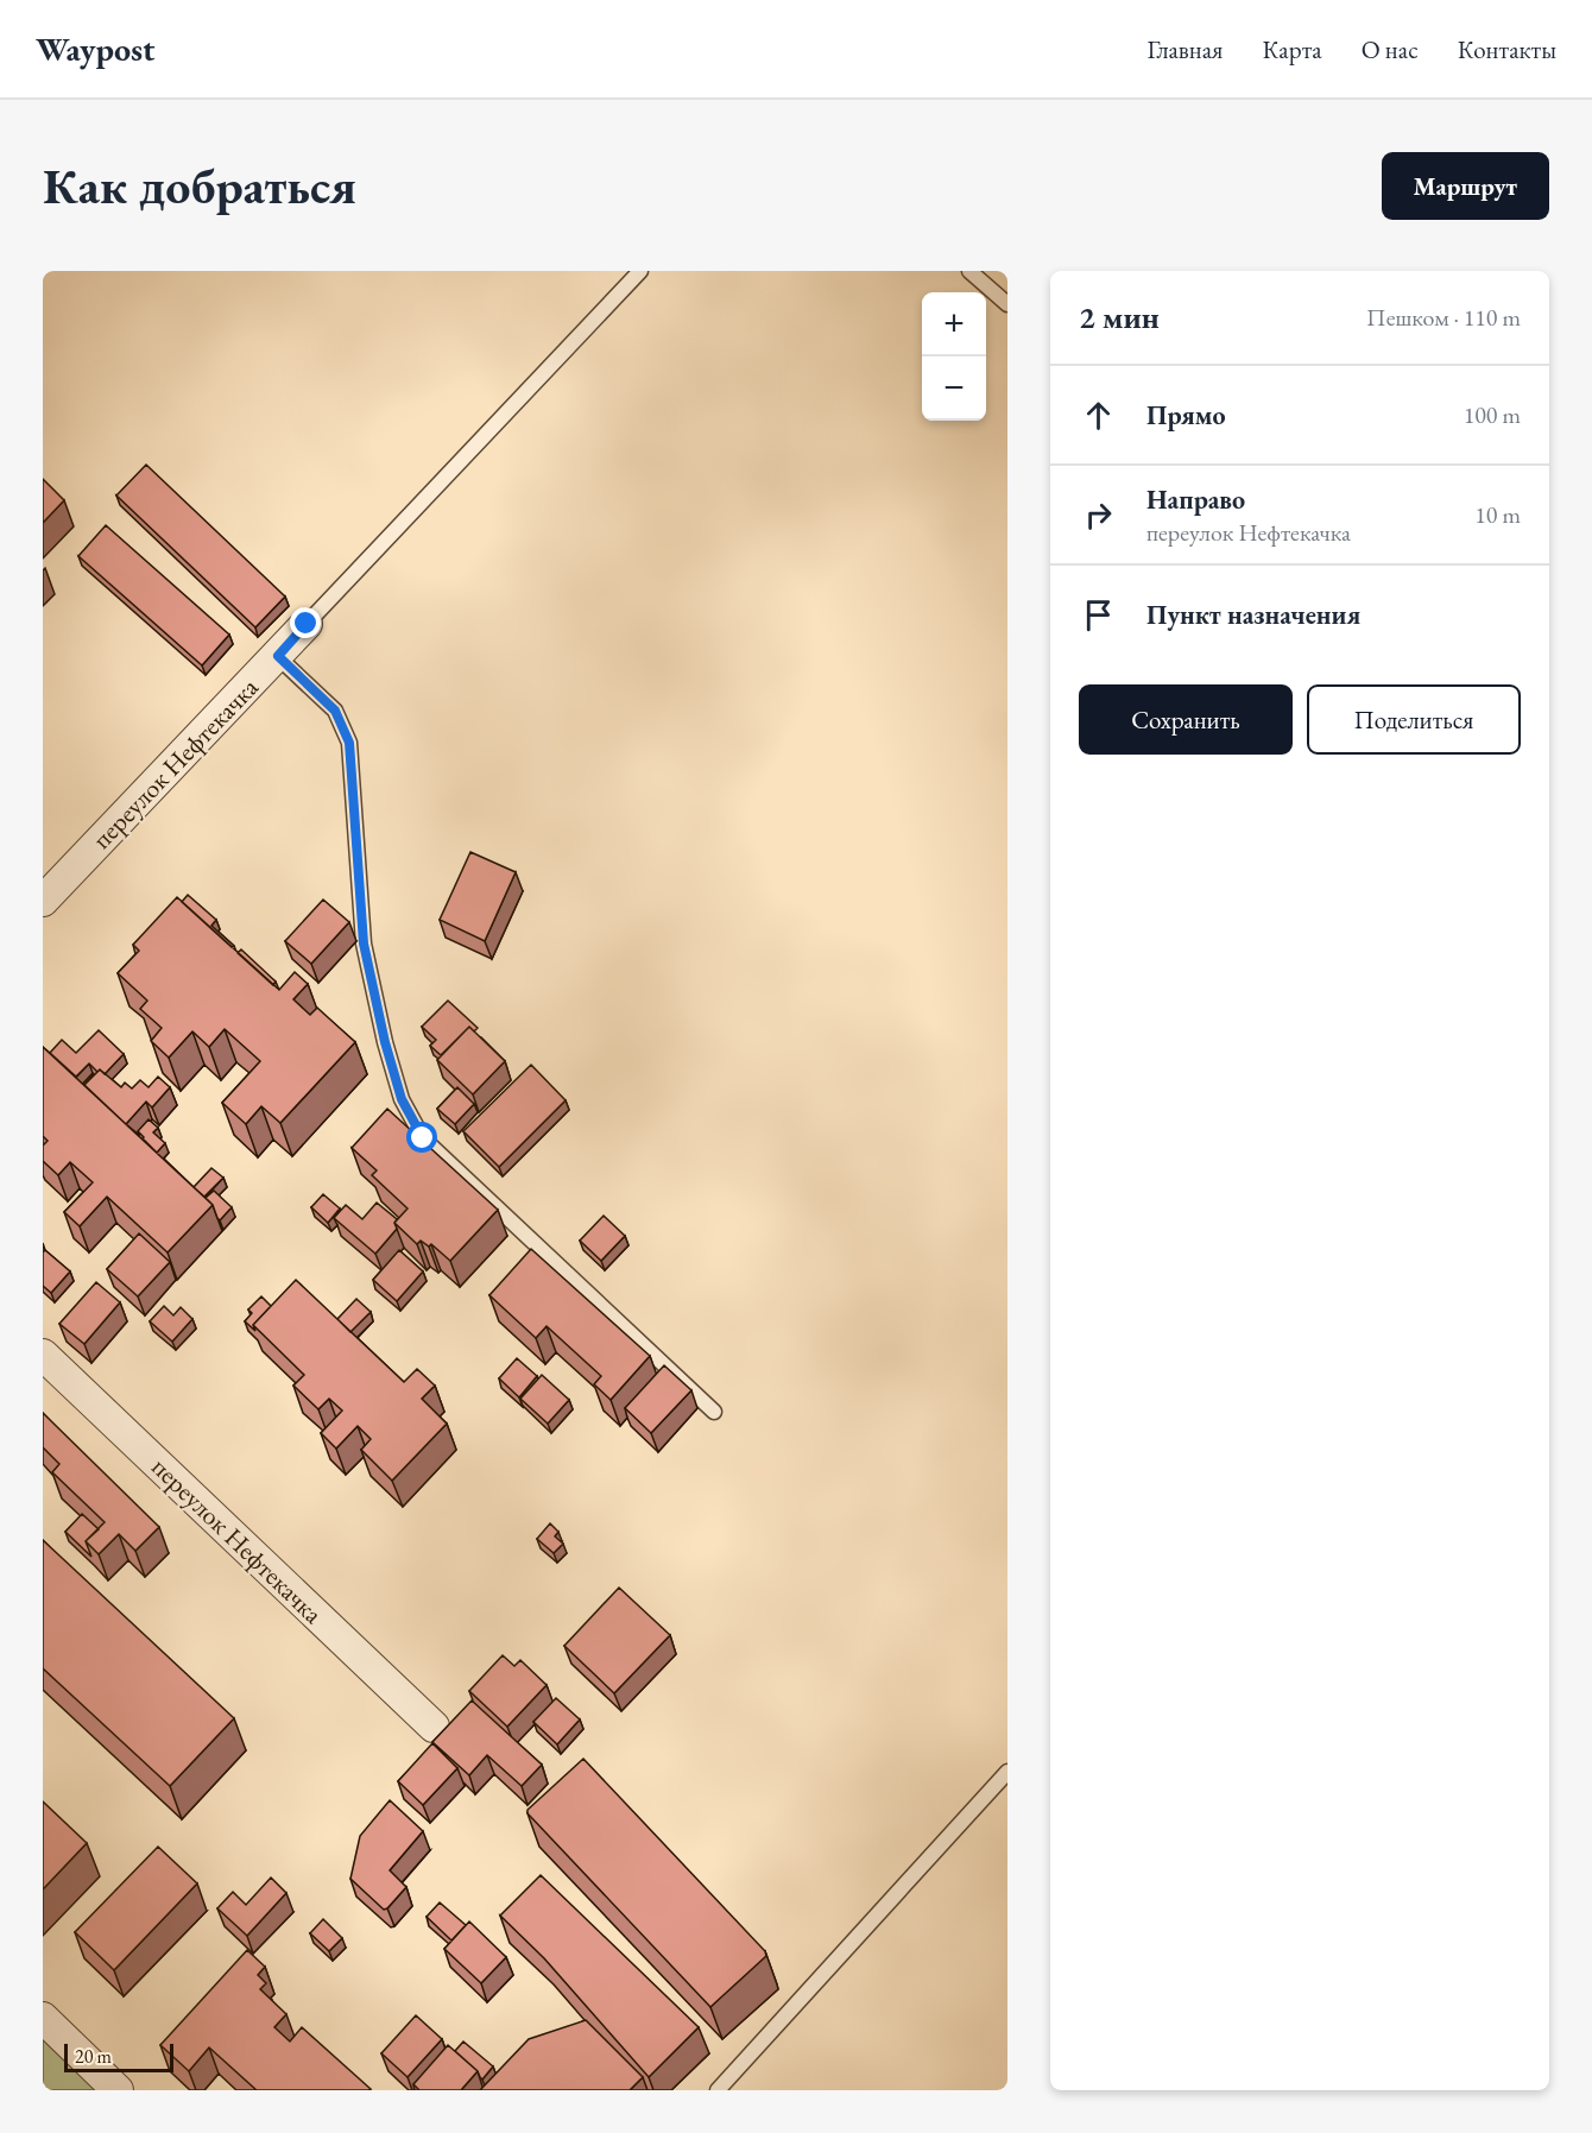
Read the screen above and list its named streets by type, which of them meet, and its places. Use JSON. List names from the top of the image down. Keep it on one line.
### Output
{"streets":{"street":["переулок Нефтекачка"]},"scale_bar":"20 m","page":{"header":"Waypost","nav":["Главная","Карта","О нас","Контакты"],"buttons":["Маршрут",["Сохранить","Поделиться"]],"title":"Как добраться","heading":["2 мин","Пешком · 110 m"],"map_buttons":["+","−"],"list":[["Прямо","100 m"],["Направо","переулок Нефтекачка","10 m"],"Пункт назначения"],"scale":"20 m"}}
